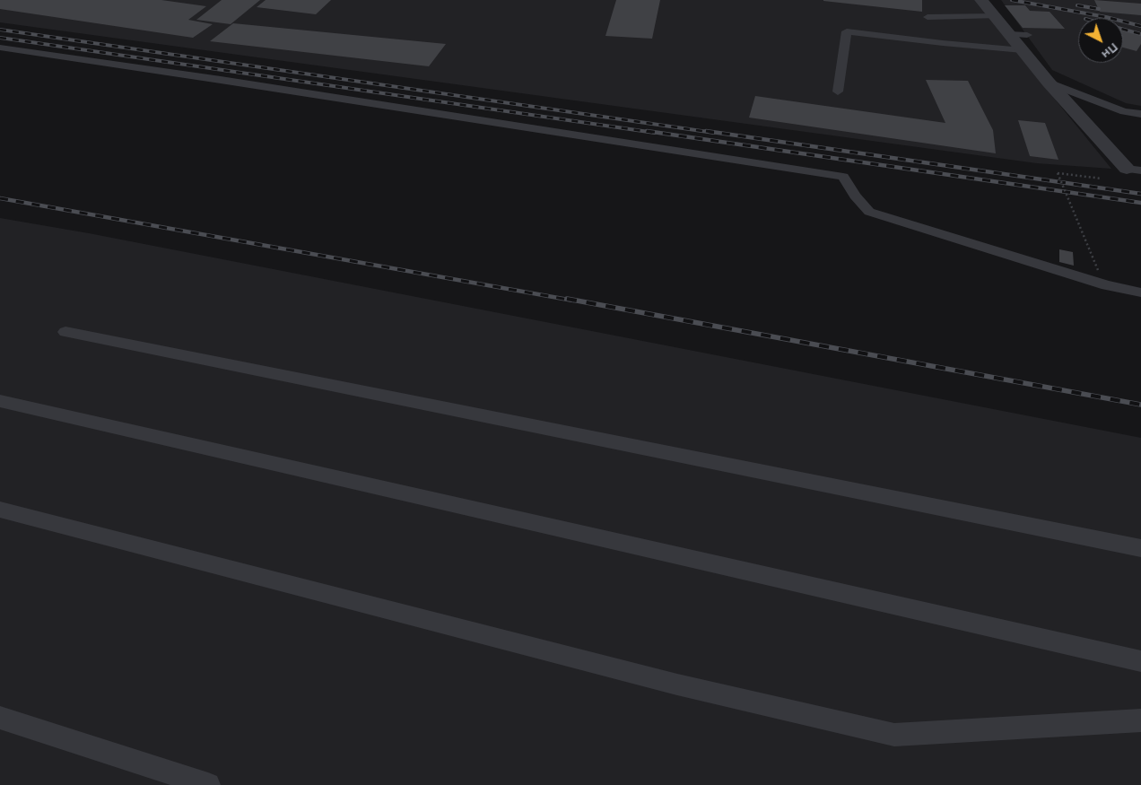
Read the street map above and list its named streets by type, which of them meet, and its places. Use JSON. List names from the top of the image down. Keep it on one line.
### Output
{"north":"bottom right"}
